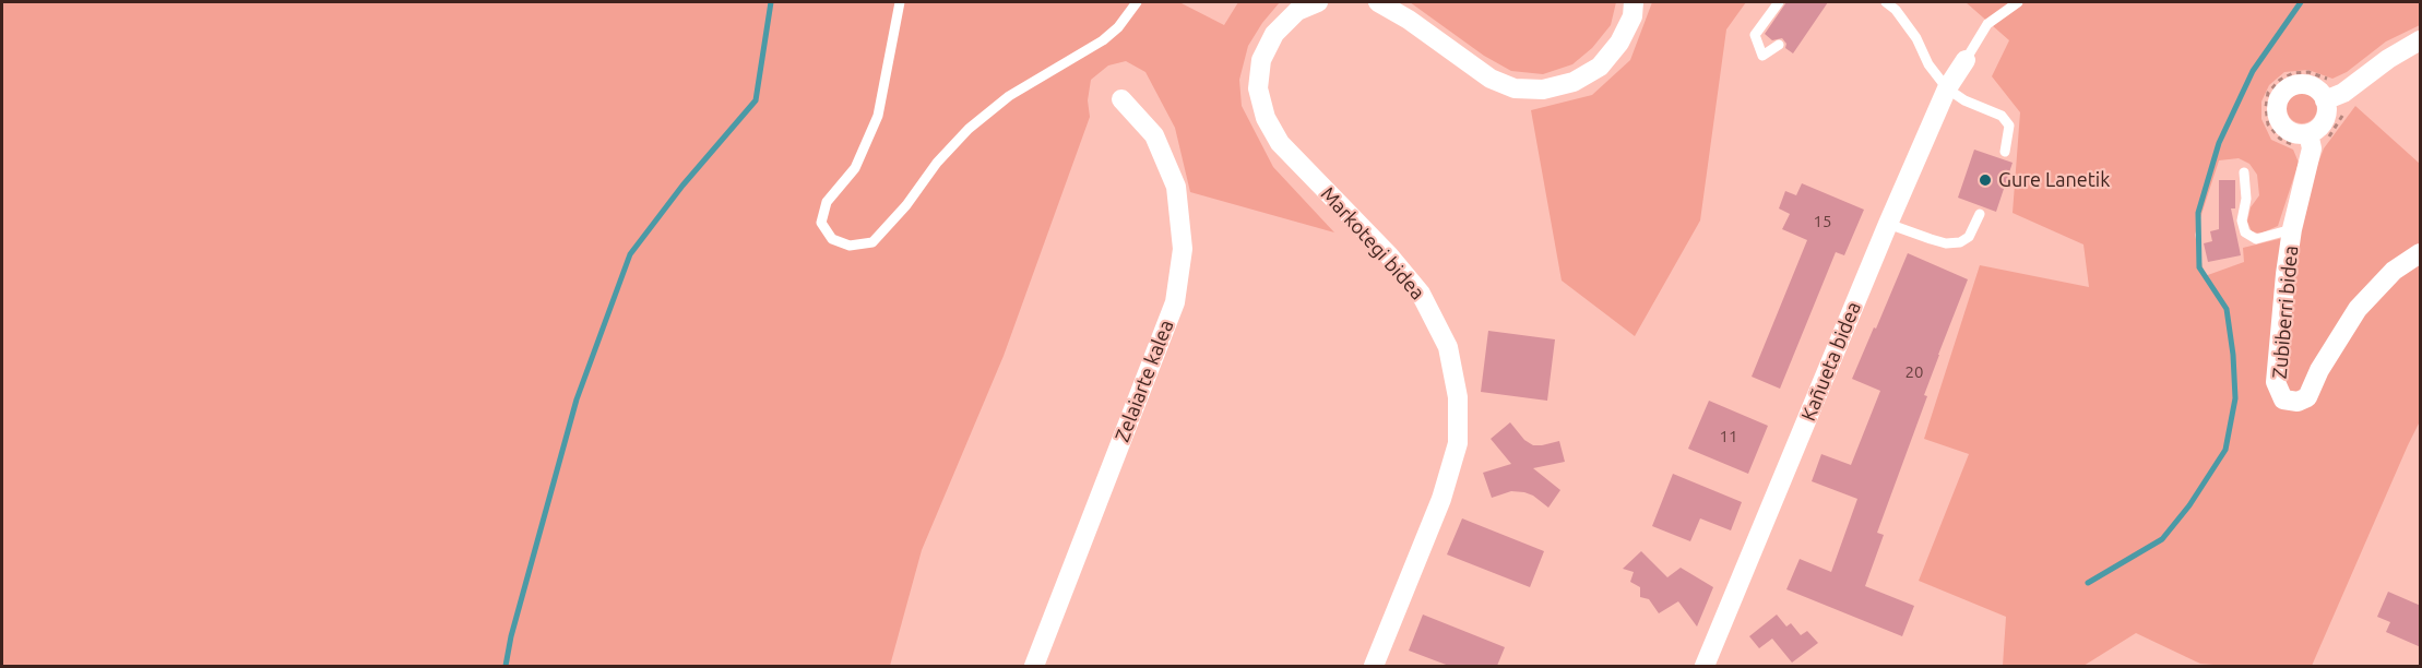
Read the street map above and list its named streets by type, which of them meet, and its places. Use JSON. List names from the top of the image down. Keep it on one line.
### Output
{"streets":{"street":["Markotegi bidea","Zubiberri bidea","Kañueta bidea","Zelaiarte kalea"]},"places":["Gure Lanetik"],"house_numbers":["15","20","11"]}
